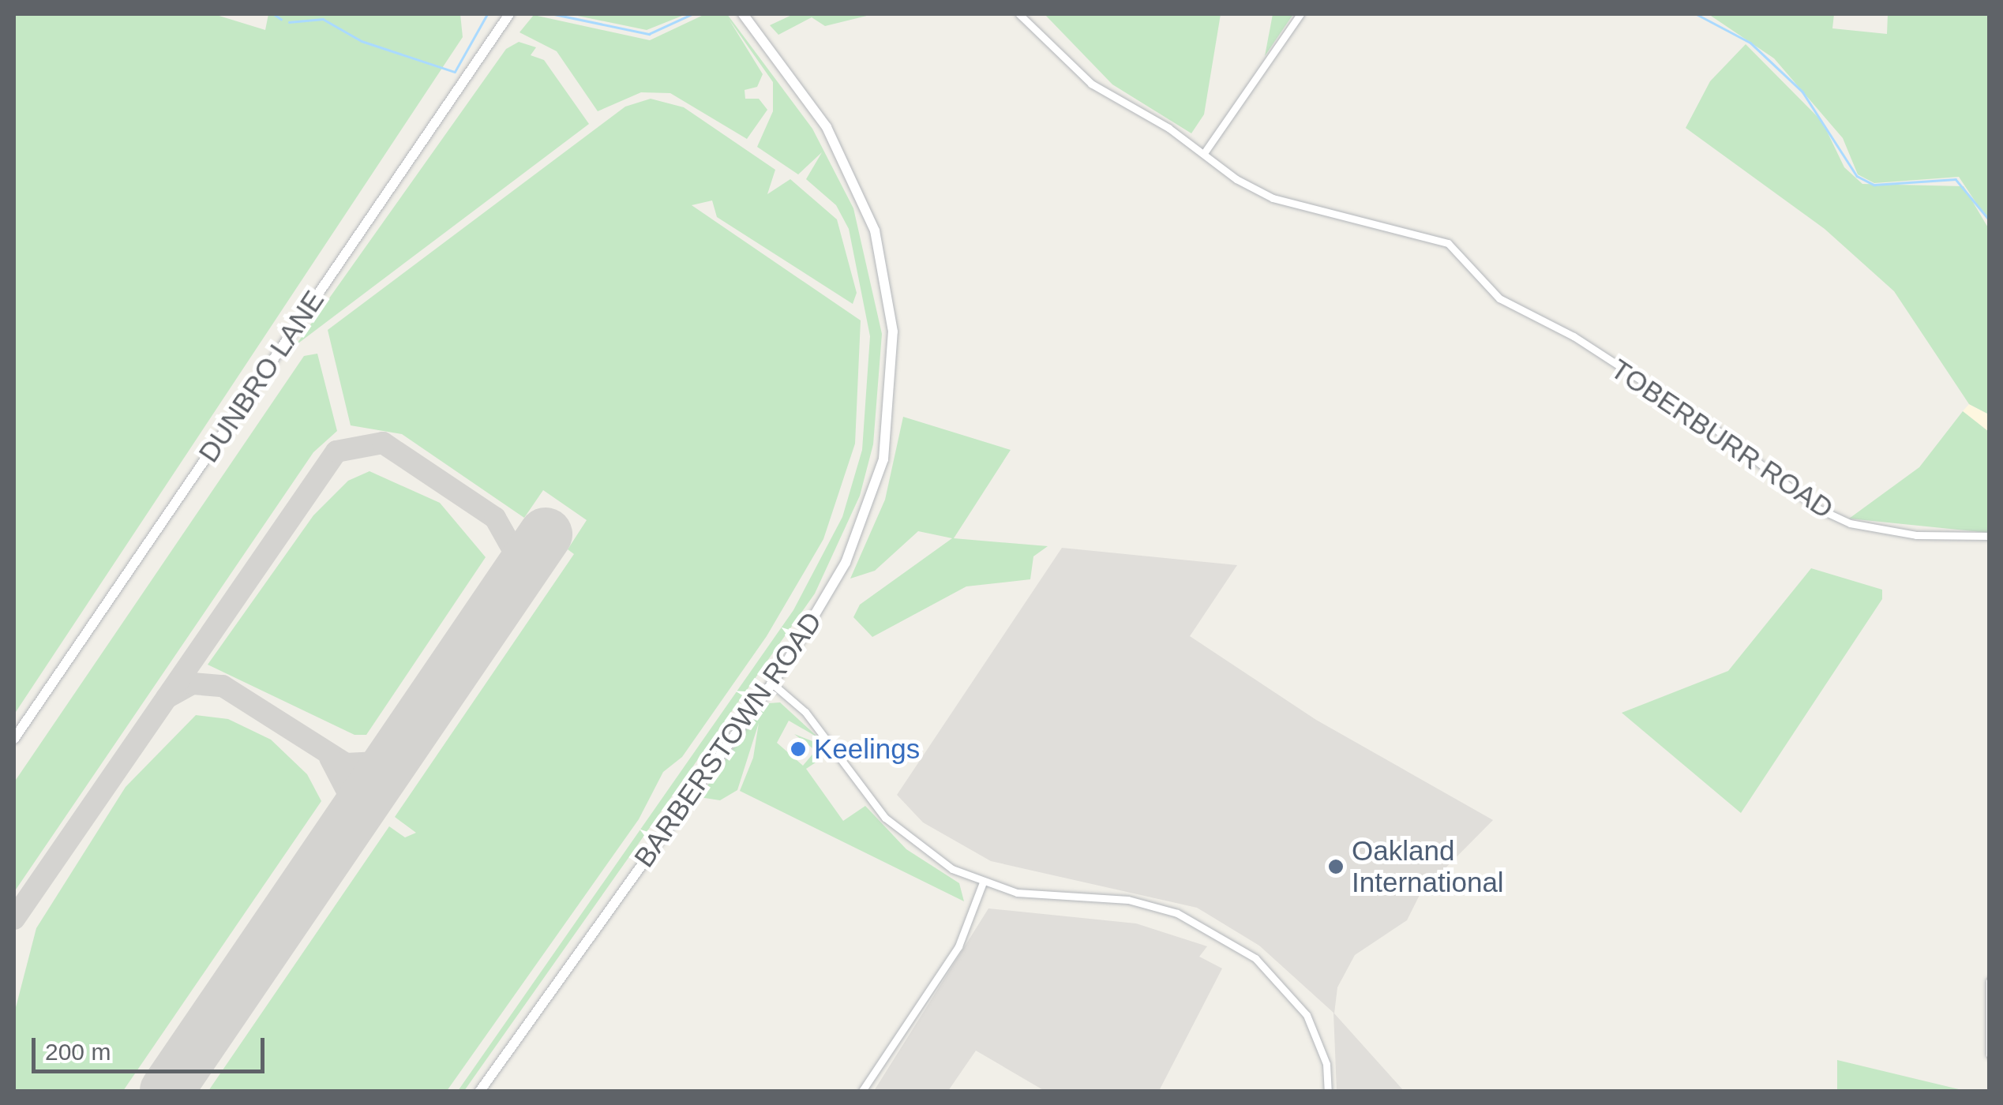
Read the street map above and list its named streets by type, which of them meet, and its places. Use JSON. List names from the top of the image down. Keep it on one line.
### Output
{"streets":{"main road":["DUNBRO LANE","BARBERSTOWN ROAD"],"street":["TOBERBURR ROAD"]},"places":["Keelings","Oakland International"],"scale_bar":"200 m"}
